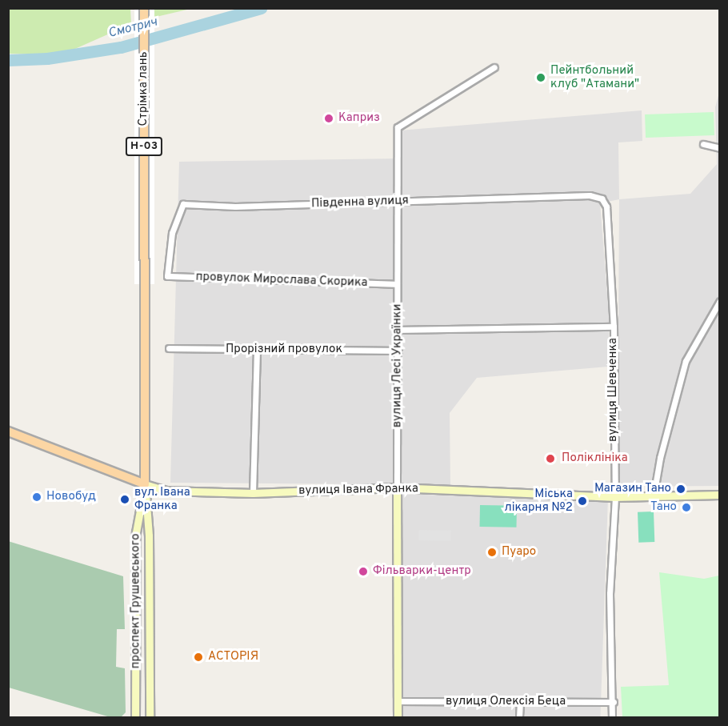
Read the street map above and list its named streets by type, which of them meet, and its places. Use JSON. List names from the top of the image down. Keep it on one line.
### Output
{"streets":{"main road":["Стрімка лань","Н-03","вулиця Івана Франка","проспект Грушевського"],"street":["Південна вулиця","провулок Мирослава Скорика","Прорізний провулок","вулиця Лесі Українки","вулиця Шевченка","вулиця Олексія Беца"]},"crossings":[["Стрімка лань","проспект Грушевського"],["Південна вулиця","провулок Мирослава Скорика"],["Південна вулиця","вулиця Лесі Українки"],["Південна вулиця","вулиця Шевченка"],["провулок Мирослава Скорика","вулиця Лесі Українки"],["Прорізний провулок","вулиця Лесі Українки"],["вулиця Лесі Українки","вулиця Івана Франка"],["вулиця Лесі Українки","вулиця Олексія Беца"],["вулиця Шевченка","вулиця Івана Франка"],["вулиця Шевченка","вулиця Олексія Беца"],["вулиця Івана Франка","проспект Грушевського"]],"water":["Смотрич"],"places":["Пейнтбольний клуб \"Атамани\"","Каприз","Поліклініка","Магазин Тано","Новобуд","вул. Івана Франка","Міська лікарня №2","Тано","Пуаро","Фільварки-центр","АСТОРІЯ"]}
